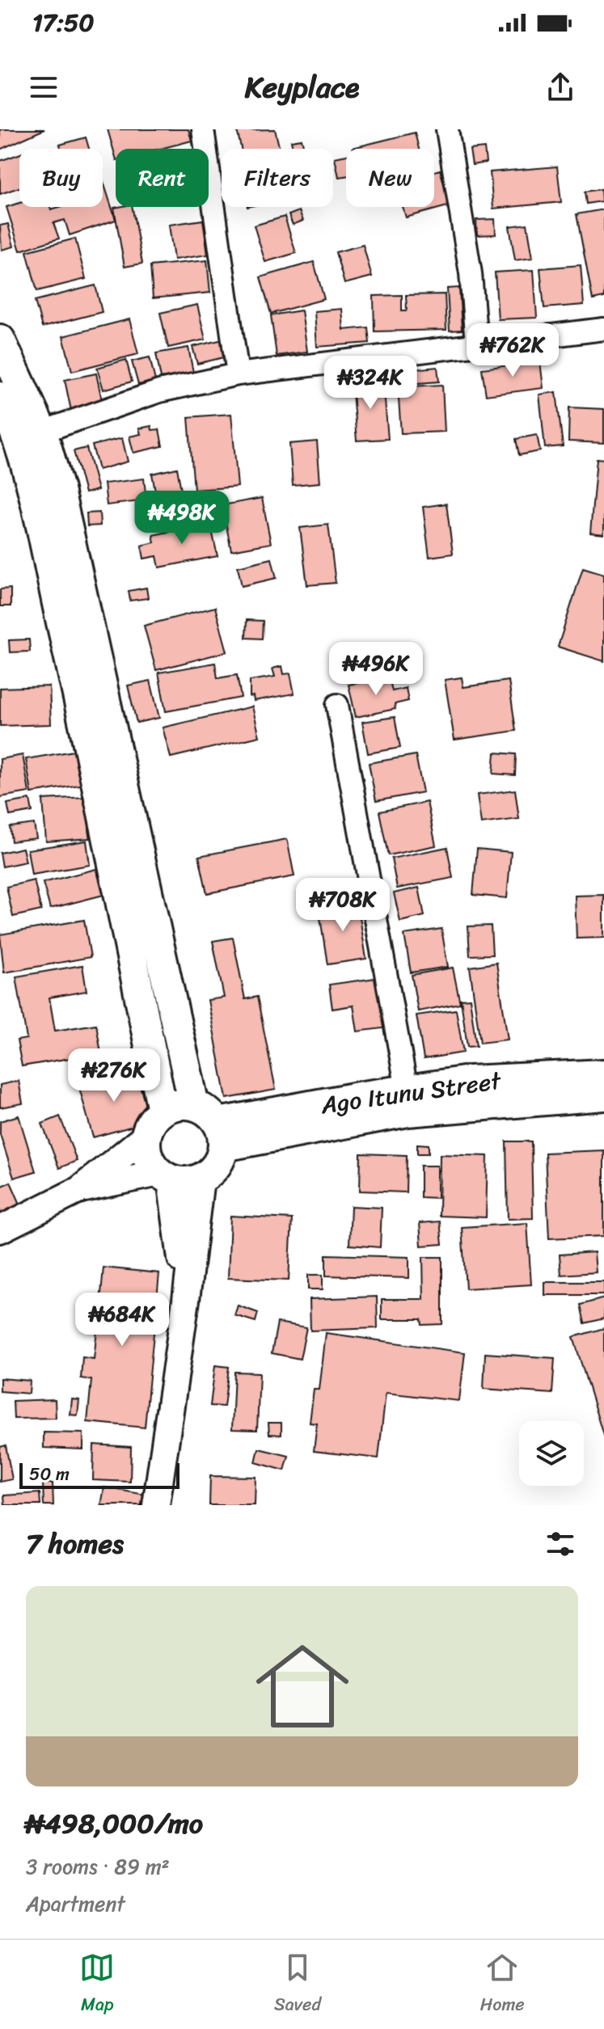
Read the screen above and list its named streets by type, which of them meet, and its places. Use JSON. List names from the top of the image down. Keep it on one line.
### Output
{"streets":{"main road":["Ago Itunu Street"]},"scale_bar":"50 m","page":{"status":"17:50","header":"Keyplace","chip":["Buy","Rent","Filters","New"],"price":["₦762K","₦324K","₦498K","₦496K","₦708K","₦276K","₦684K"],"scale":"50 m","heading":"7 homes","list":[{"name":"₦498,000/mo","note":"3 rooms · 89 m² · Apartment"}],"tabs":["Map","Saved","Home"]}}
